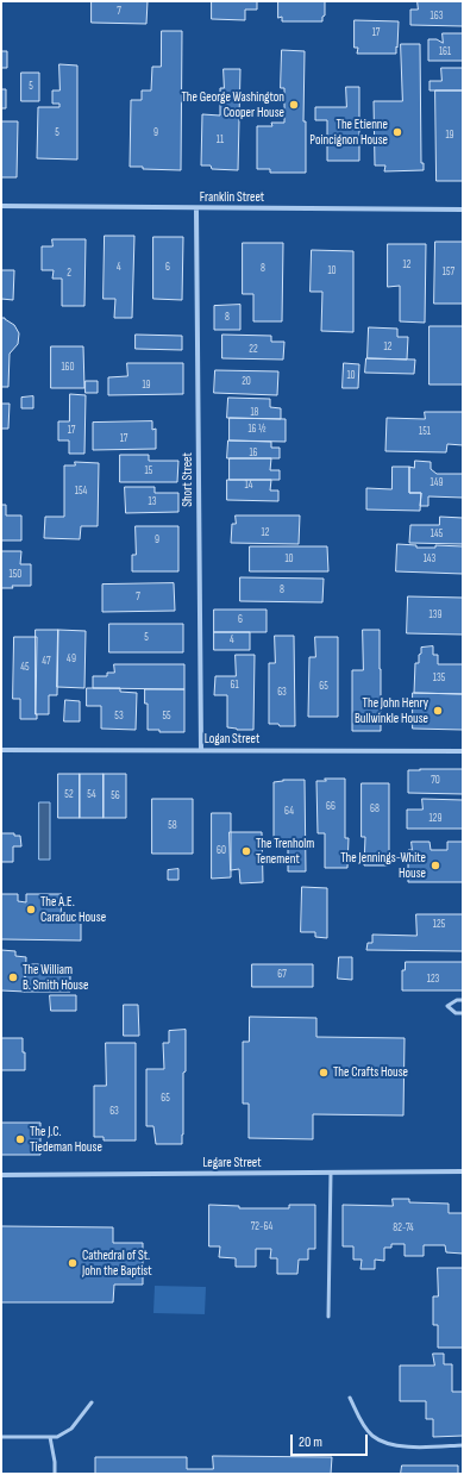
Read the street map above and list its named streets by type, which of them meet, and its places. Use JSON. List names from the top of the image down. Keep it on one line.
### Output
{"streets":{"street":["Franklin Street","Short Street","Logan Street","Legare Street"]},"crossings":[["Franklin Street","Short Street"],["Short Street","Logan Street"]],"places":["The George Washington Cooper House","The Etienne Poincignon House","The John Henry Bullwinkle House","The Trenholm Tenement","The Jennings-White House","The A.E. Caraduc House","The William B. Smith House","The Crafts House","The J.C. Tiedeman House","Cathedral of St. John the Baptist"],"house_numbers":["7","163","17","161","5","5","9","19","11","12","4","6","8","10","157","2","8","12","22","160","10","20","19","18","16 ½","17","151","17","16","15","149","14","154","13","12","145","9","10","143","150","8","7","139","6","5","4","49","47","45","135","61","65","63","53","55","70","52","54","56","66","68","64","129","58","60","125","67","123","65","63","72-64","82-74"],"scale_bar":"20 m"}
